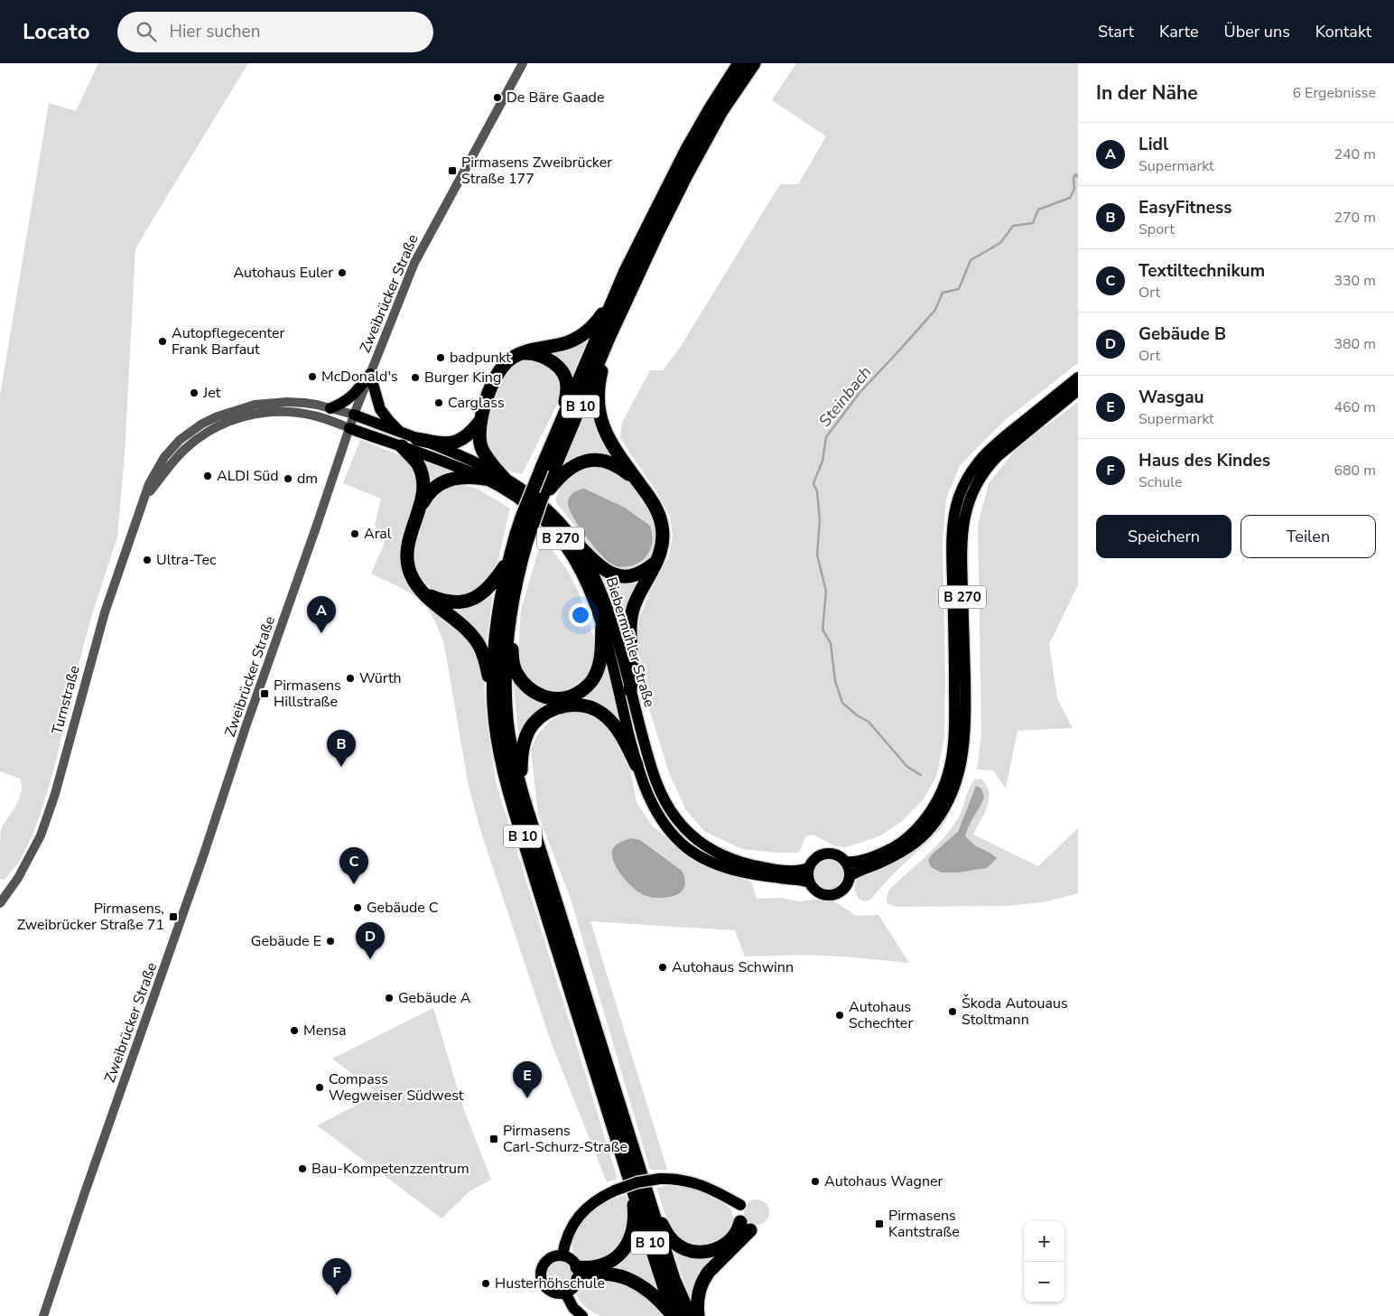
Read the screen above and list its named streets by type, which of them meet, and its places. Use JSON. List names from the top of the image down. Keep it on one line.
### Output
{"streets":{"highway":["B 10"],"main road":["B 270","Biebermühler Straße"],"street":["Zweibrücker Straße","Turnstraße"]},"crossings":[["Zweibrücker Straße","B 270"],["Zweibrücker Straße","Turnstraße"],["B 270","Biebermühler Straße"],["B 270","Turnstraße"]],"water":["Steinbach"],"places":{"other":["De Bäre Gaade","Autohaus Euler","Autopflegecenter Frank Barfaut","badpunkt","McDonald's","Burger King","Jet","Carglass","ALDI Süd","dm","Aral","Ultra-Tec","Würth","Gebäude C","Gebäude E","Autohaus Schwinn","Gebäude A","Škoda Autouaus Stoltmann","Autohaus Schechter","Mensa","Compass Wegweiser Südwest","Bau-Kompetenzzentrum","Autohaus Wagner","Husterhöhschule"],"transit":["Pirmasens Zweibrücker Straße 177","Pirmasens Hillstraße","Pirmasens, Zweibrücker Straße 71","Pirmasens Carl-Schurz-Straße","Pirmasens Kantstraße"]},"page":{"header":"Locato","search":"Hier suchen","nav":["Start","Karte","Über uns","Kontakt"],"heading":["In der Nähe","6 Ergebnisse"],"list":[{"mark":"A","name":"Lidl","note":"Supermarkt","value":"240 m"},{"mark":"B","name":"EasyFitness","note":"Sport","value":"270 m"},{"mark":"C","name":"Textiltechnikum","note":"Ort","value":"330 m"},{"mark":"D","name":"Gebäude B","note":"Ort","value":"380 m"},{"mark":"E","name":"Wasgau","note":"Supermarkt","value":"460 m"},{"mark":"F","name":"Haus des Kindes","note":"Schule","value":"680 m"}],"buttons":["Speichern","Teilen"],"pins":["A","B","C","D","E","F"],"map_buttons":["+","−"]}}
